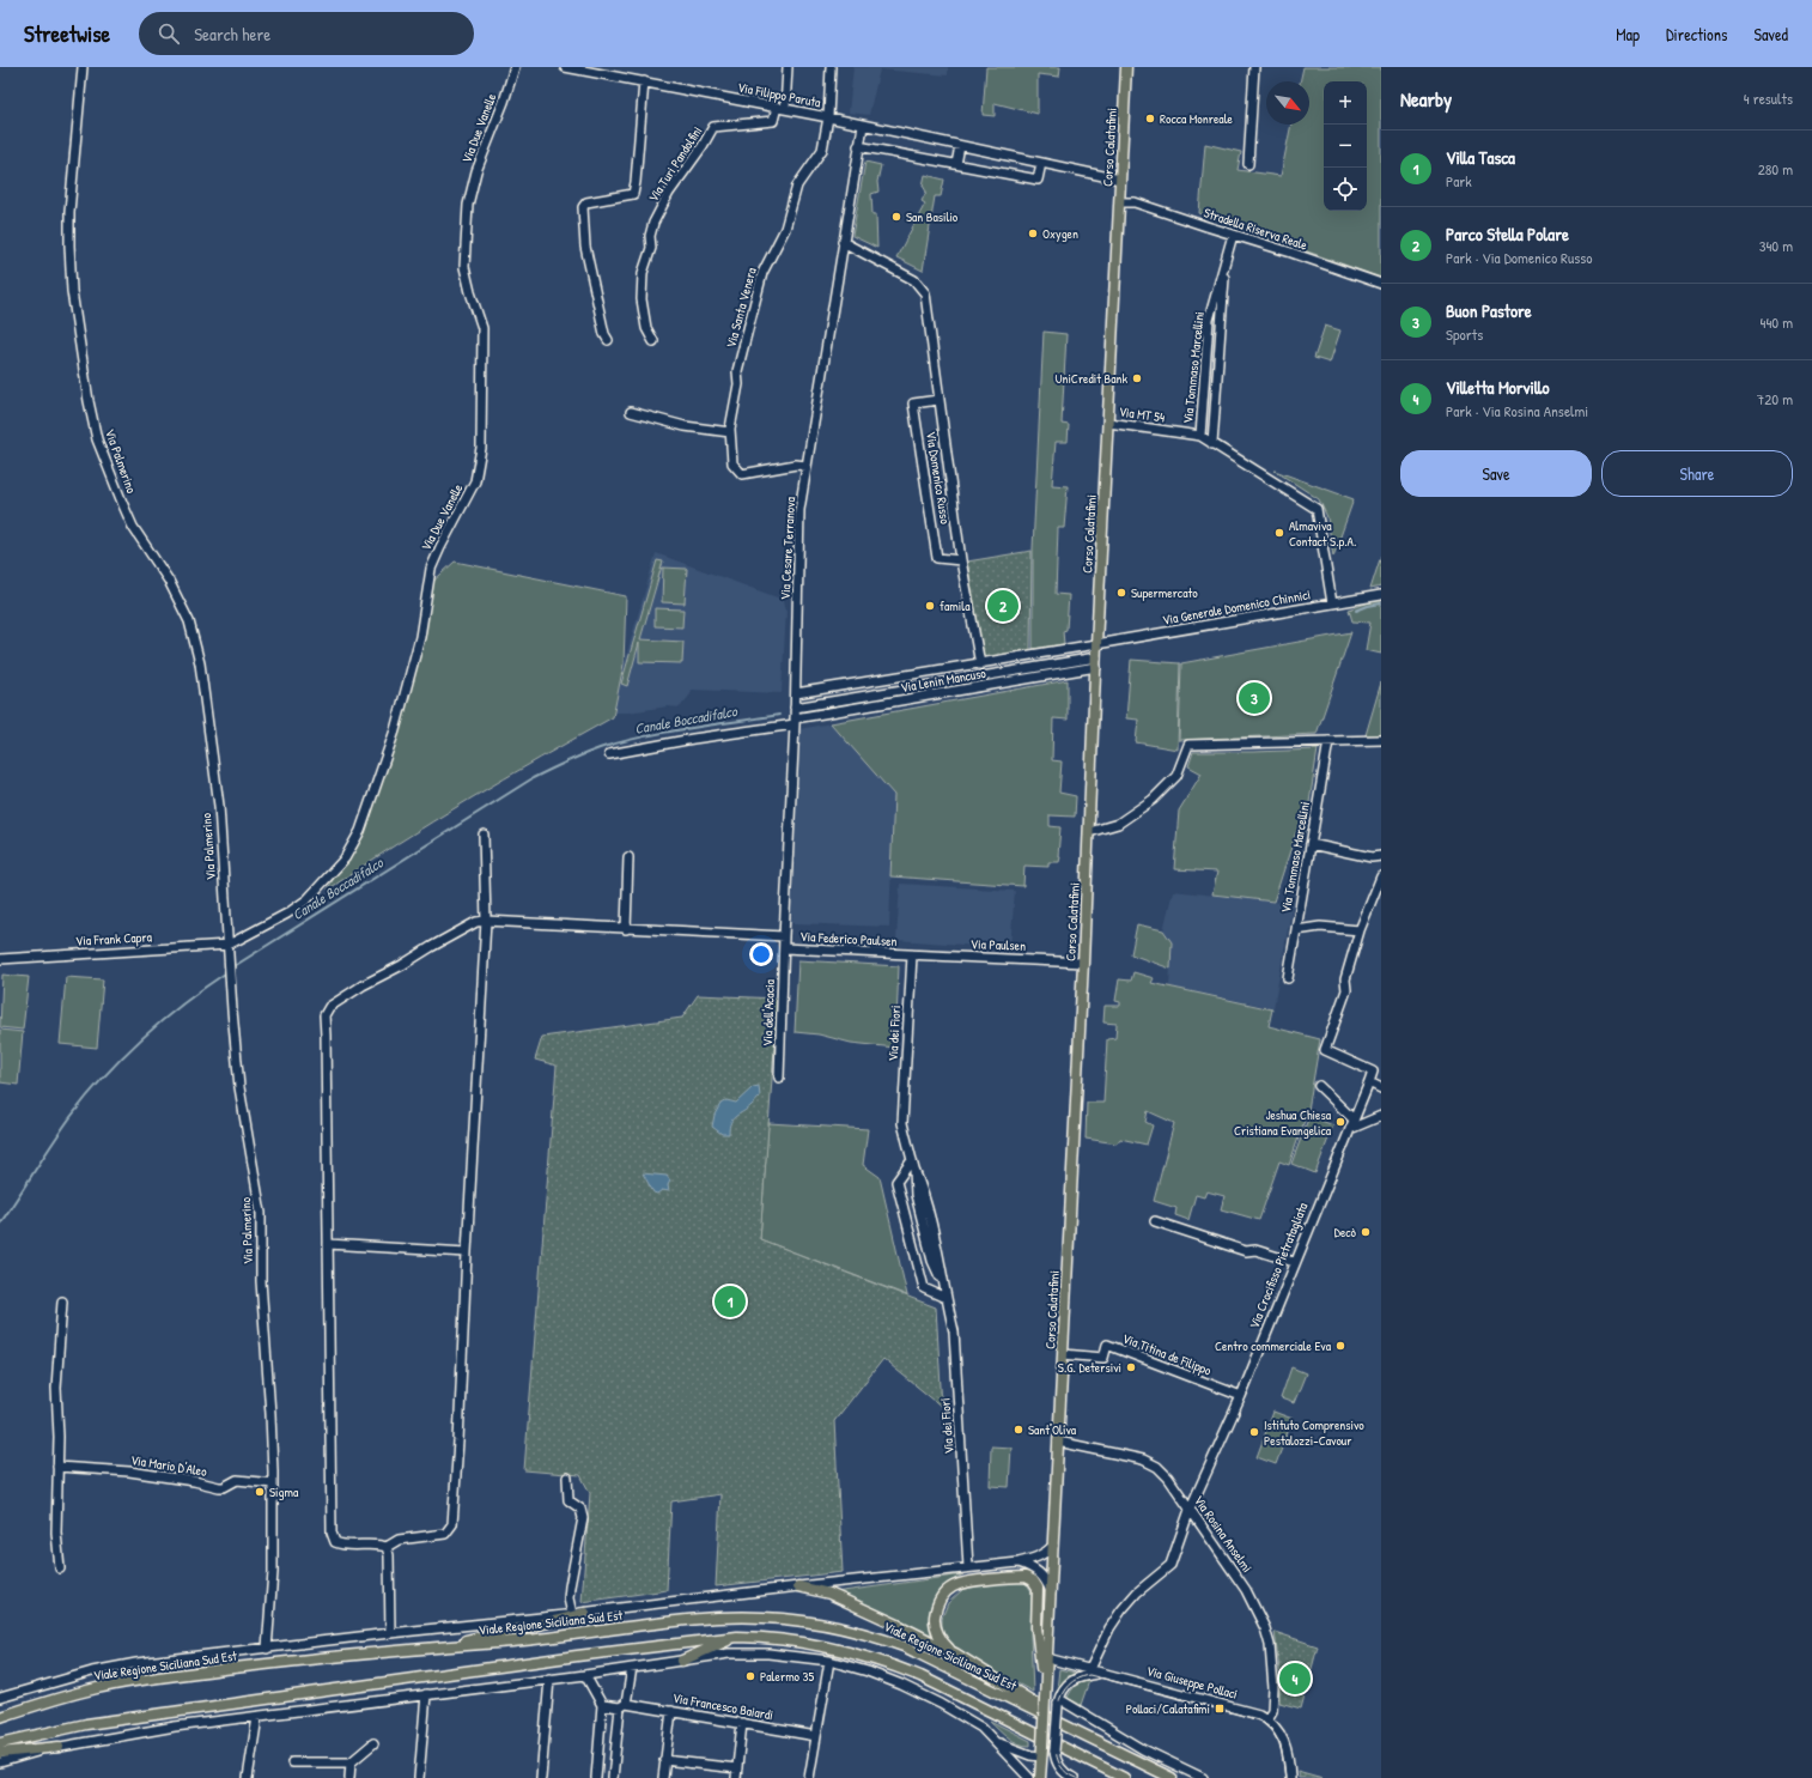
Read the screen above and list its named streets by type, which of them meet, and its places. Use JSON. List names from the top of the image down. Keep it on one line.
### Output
{"streets":{"main road":["Corso Calatafimi","Viale Regione Siciliana Sud Est"],"street":["Via Filippo Paruta","Via Due Vanelle","Via Turi Pandolfini","Stradella Riserva Reale","Via Santa Venera","Via Tommaso Marcellini","Via MT 54","Via Palmerino","Via Domenico Russo","Via Cesare Terranova","Via Generale Domenico Chinnici","Via Lenin Mancuso","Via Frank Capra","Via Federico Paulsen","Via Paulsen","Via dell'Acacia","Via dei Fiori","Via Crocifisso Pietratagliata","Via Titina de Filippo","Via Mario D'Aleo","Via Rosina Anselmi","Via Giuseppe Pollaci","Via Francesco Baiardi"]},"crossings":[["Via Filippo Paruta","Corso Calatafimi"],["Via Filippo Paruta","Via Turi Pandolfini"],["Via Filippo Paruta","Via Santa Venera"],["Via Filippo Paruta","Via Cesare Terranova"],["Via Due Vanelle","Via Palmerino"],["Via Due Vanelle","Via Frank Capra"],["Corso Calatafimi","Stradella Riserva Reale"],["Corso Calatafimi","Via MT 54"],["Corso Calatafimi","Via Generale Domenico Chinnici"],["Corso Calatafimi","Via Lenin Mancuso"],["Corso Calatafimi","Via Paulsen"],["Corso Calatafimi","Via Titina de Filippo"],["Corso Calatafimi","Via Rosina Anselmi"],["Corso Calatafimi","Viale Regione Siciliana Sud Est"],["Corso Calatafimi","Via Giuseppe Pollaci"],["Stradella Riserva Reale","Via Tommaso Marcellini"],["Via Santa Venera","Via Cesare Terranova"],["Via Tommaso Marcellini","Via MT 54"],["Via Tommaso Marcellini","Via Generale Domenico Chinnici"],["Via Palmerino","Via Frank Capra"],["Via Palmerino","Via Mario D'Aleo"],["Via Palmerino","Viale Regione Siciliana Sud Est"],["Via Domenico Russo","Via Cesare Terranova"],["Via Domenico Russo","Via Lenin Mancuso"],["Via Cesare Terranova","Via Lenin Mancuso"],["Via Cesare Terranova","Via Federico Paulsen"],["Via Cesare Terranova","Via dell'Acacia"],["Via Generale Domenico Chinnici","Via Lenin Mancuso"],["Via Federico Paulsen","Via Paulsen"],["Via Federico Paulsen","Via dell'Acacia"],["Via Federico Paulsen","Via dei Fiori"],["Via Paulsen","Via dei Fiori"],["Via dei Fiori","Viale Regione Siciliana Sud Est"],["Via Crocifisso Pietratagliata","Via Titina de Filippo"],["Via Crocifisso Pietratagliata","Via Rosina Anselmi"],["Via Crocifisso Pietratagliata","Via Giuseppe Pollaci"],["Via Rosina Anselmi","Via Giuseppe Pollaci"]],"water":["Canale Boccadifalco"],"places":{"other":["Rocca Monreale","San Basilio","Oxygen","UniCredit Bank","Almaviva Contact S.p.A.","Supermercato","famila","Jeshua Chiesa Cristiana Evangelica","Decò","Centro commerciale Eva","S.G. Detersivi","Sant'Oliva","Istituto Comprensivo Pestalozzi-Cavour","Sigma","Palermo 35"],"transit":["Pollaci/Calatafimi"]},"north":"bottom right","page":{"header":"Streetwise","search":"Search here","nav":["Map","Directions","Saved"],"heading":["Nearby","4 results"],"map_buttons":["+","−"],"list":[{"mark":"1","name":"Villa Tasca","note":"Park","value":"280 m"},{"mark":"2","name":"Parco Stella Polare","note":"Park · Via Domenico Russo","value":"340 m"},{"mark":"3","name":"Buon Pastore","note":"Sports","value":"440 m"},{"mark":"4","name":"Villetta Morvillo","note":"Park · Via Rosina Anselmi","value":"720 m"}],"buttons":["Save","Share"],"pins":["2","3","1","4"]}}
